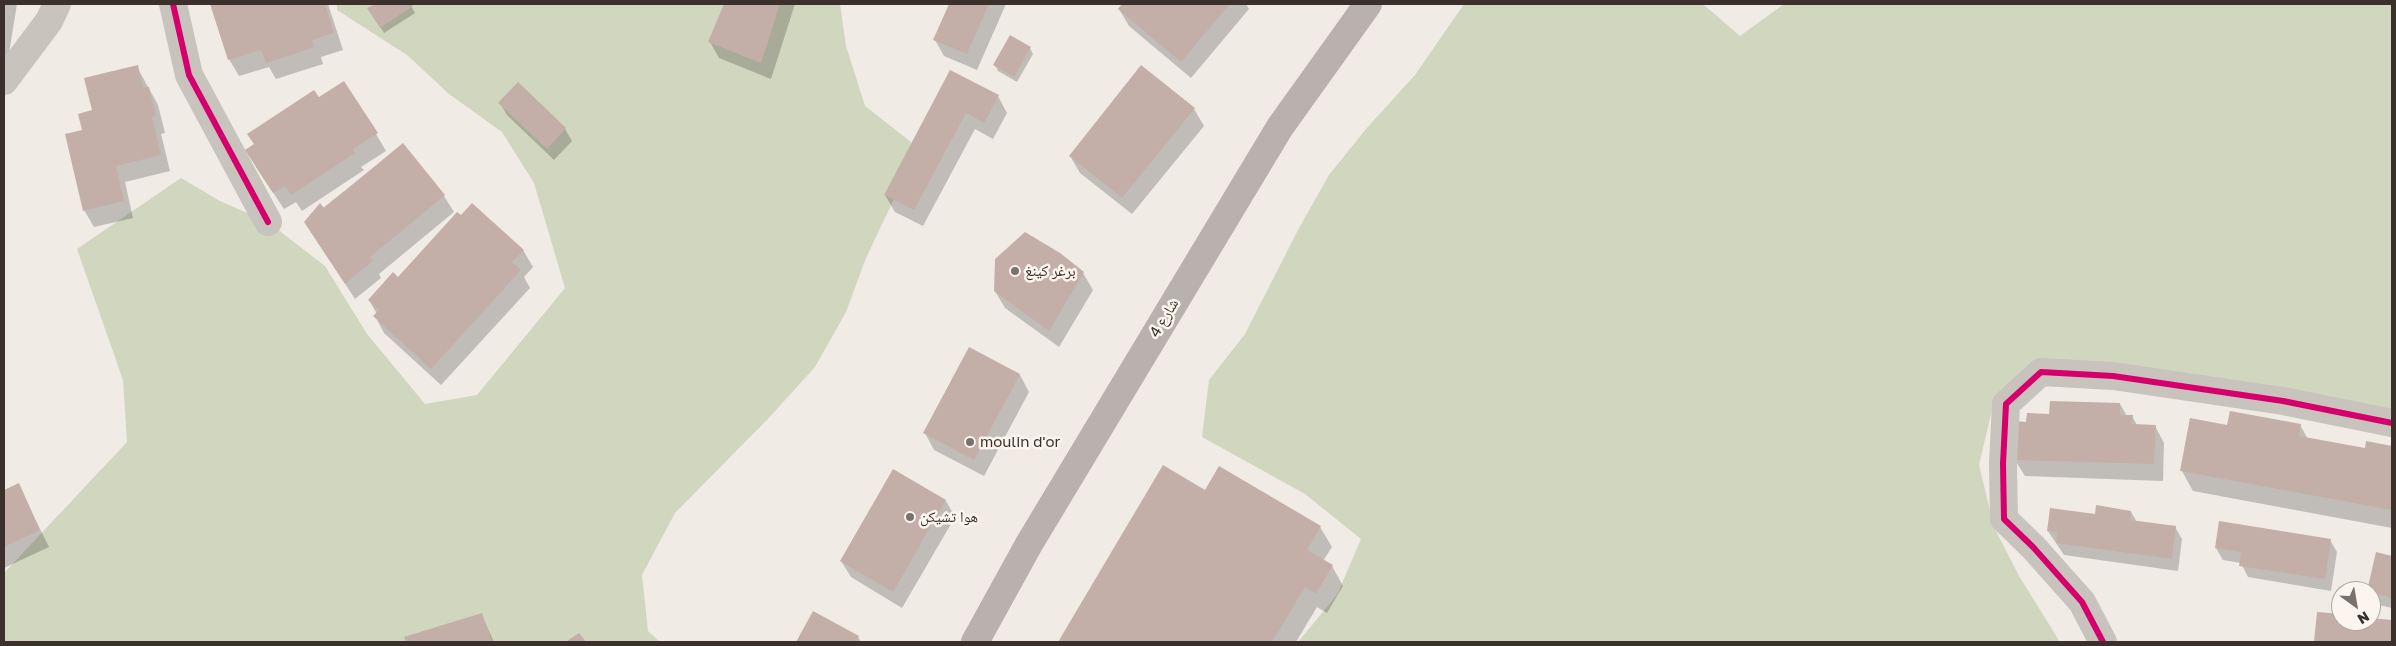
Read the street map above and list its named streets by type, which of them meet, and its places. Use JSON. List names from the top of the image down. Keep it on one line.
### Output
{"streets":{"main road":["شارع 4"]},"places":["برغر كينغ","moulin d'or","هوا تشيكن"],"north":"bottom right"}
